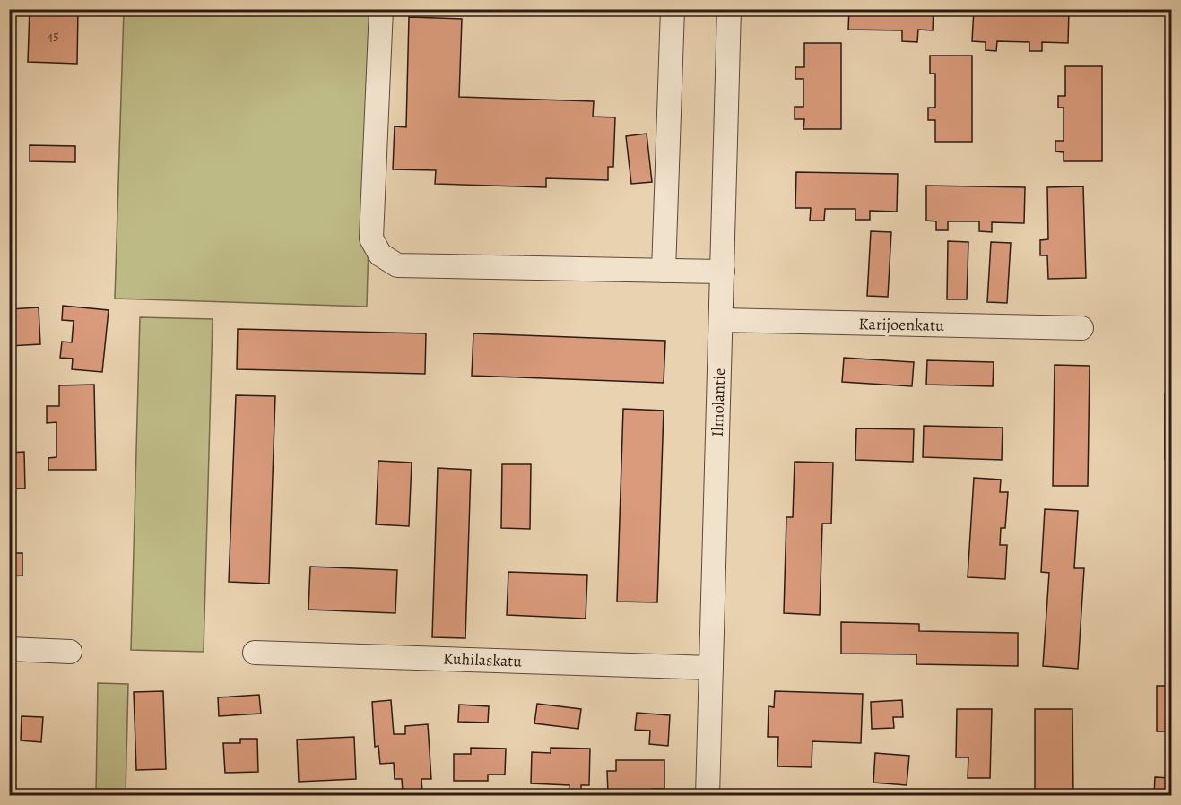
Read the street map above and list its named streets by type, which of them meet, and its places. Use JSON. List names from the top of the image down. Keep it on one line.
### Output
{"streets":{"street":["Karijoenkatu","Ilmolantie","Kuhilaskatu"]},"crossings":[["Karijoenkatu","Ilmolantie"],["Ilmolantie","Kuhilaskatu"]],"house_numbers":["45"]}
